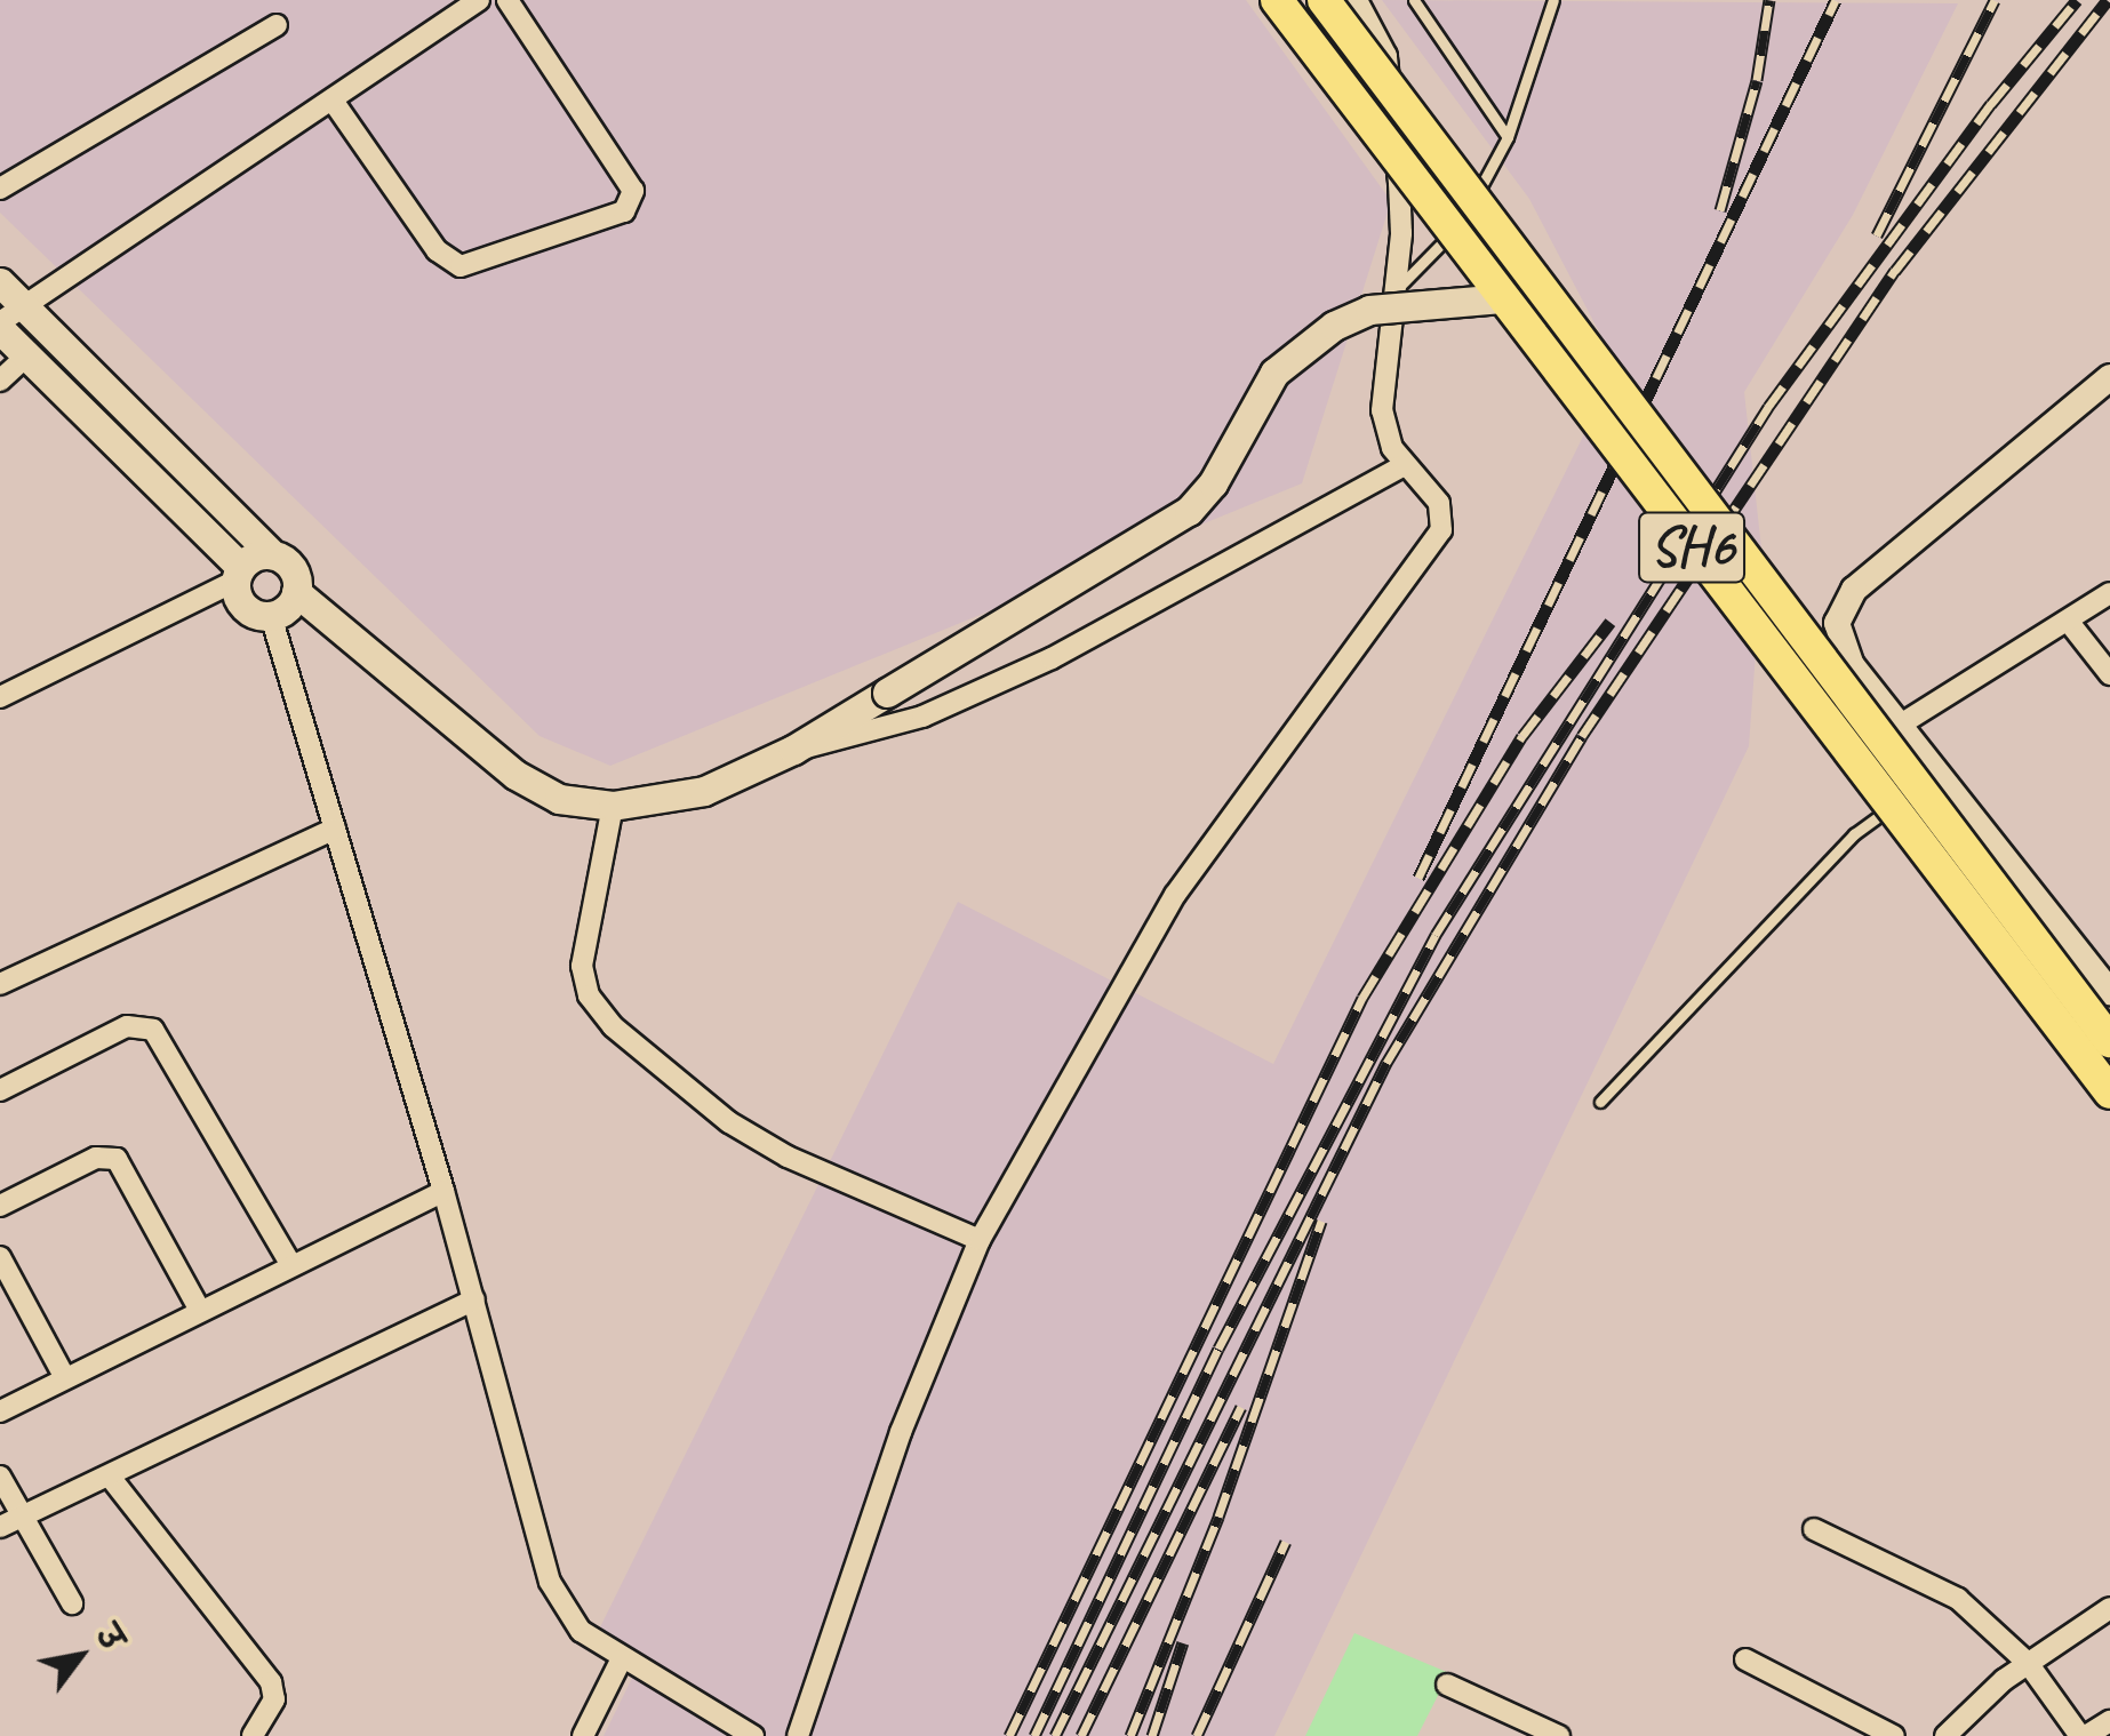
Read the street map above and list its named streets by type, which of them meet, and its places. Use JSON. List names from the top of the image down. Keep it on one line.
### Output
{"streets":{"main road":["SH6"]},"north":"top right"}
